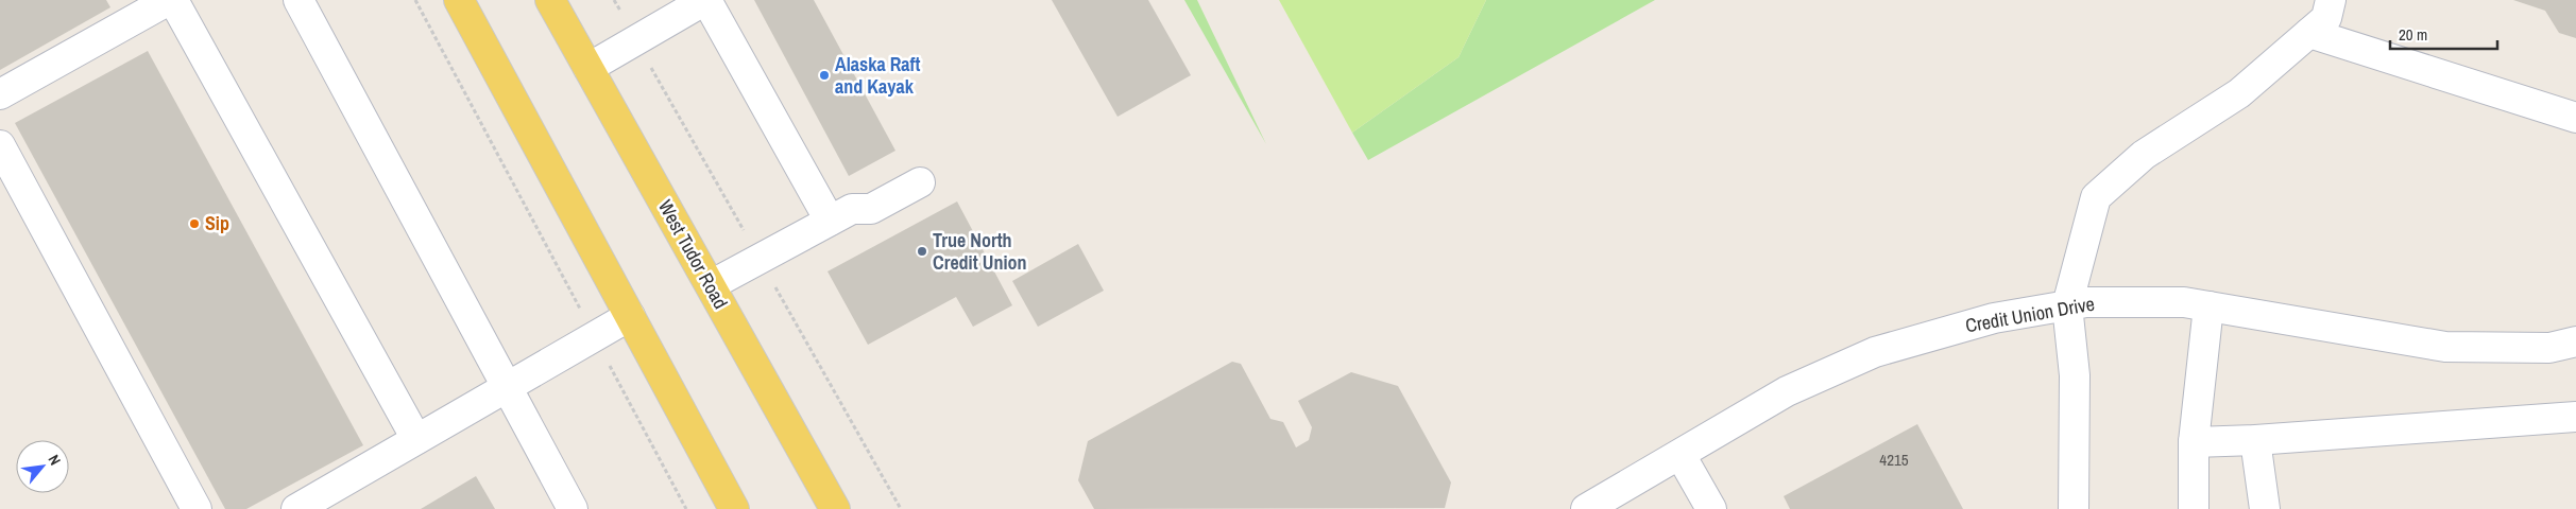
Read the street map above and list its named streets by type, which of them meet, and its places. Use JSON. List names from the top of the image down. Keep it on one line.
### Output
{"streets":{"main road":["West Tudor Road"],"street":["Credit Union Drive"]},"places":["Alaska Raft and Kayak","Sip","True North Credit Union"],"house_numbers":["4215"],"scale_bar":"20 m","north":"top right"}
